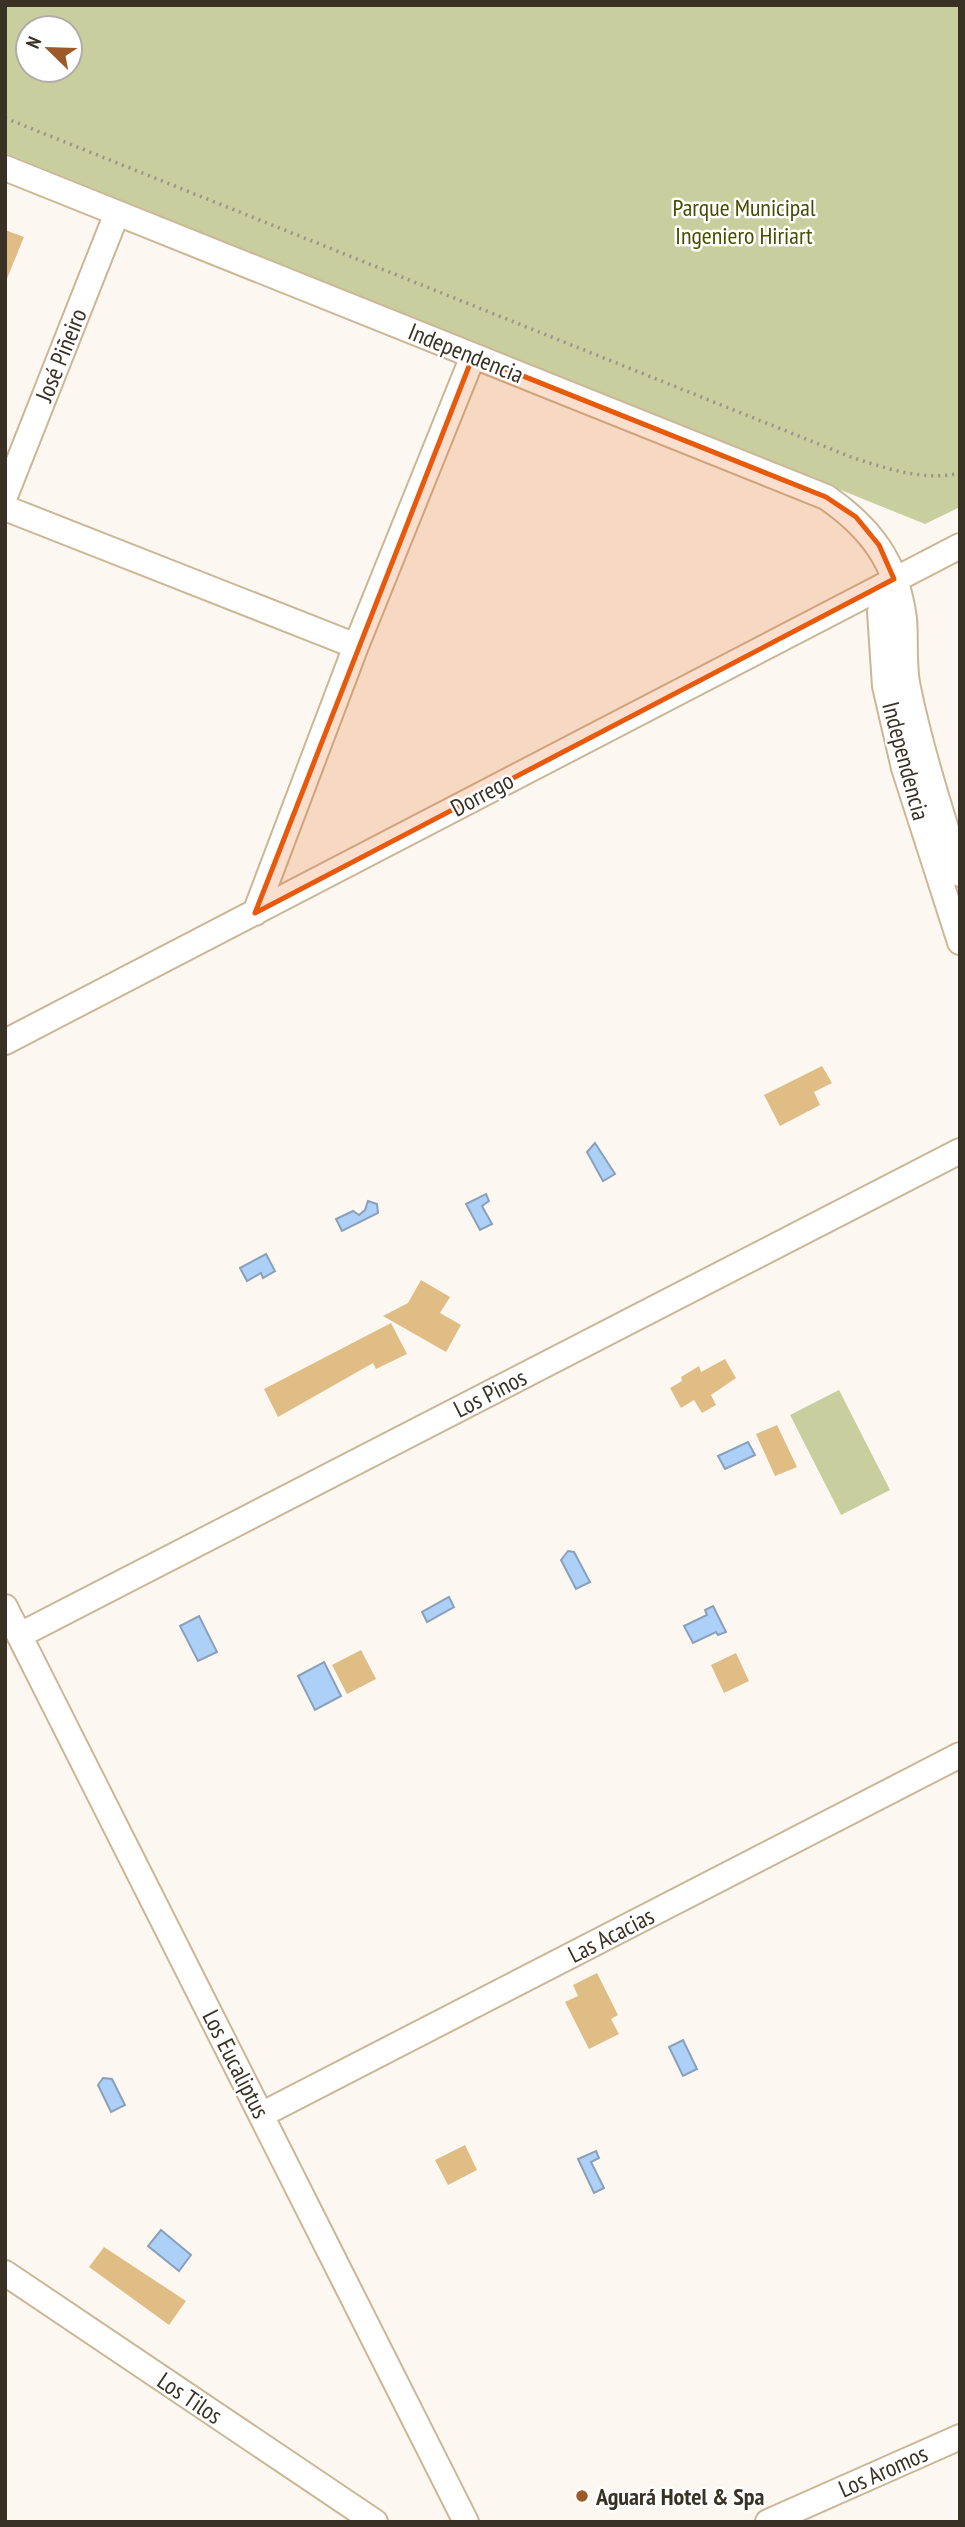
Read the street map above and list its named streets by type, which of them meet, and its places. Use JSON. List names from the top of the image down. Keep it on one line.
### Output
{"streets":{"street":["Independencia","José Piñeiro","Dorrego","Los Pinos","Las Acacias","Los Eucaliptus","Los Tilos","Los Aromos"]},"crossings":[["Independencia","José Piñeiro"],["Independencia","Dorrego"],["Los Pinos","Los Eucaliptus"],["Las Acacias","Los Eucaliptus"]],"parks":["Parque Municipal Ingeniero Hiriart"],"places":["Aguará Hotel & Spa"],"north":"top left"}
